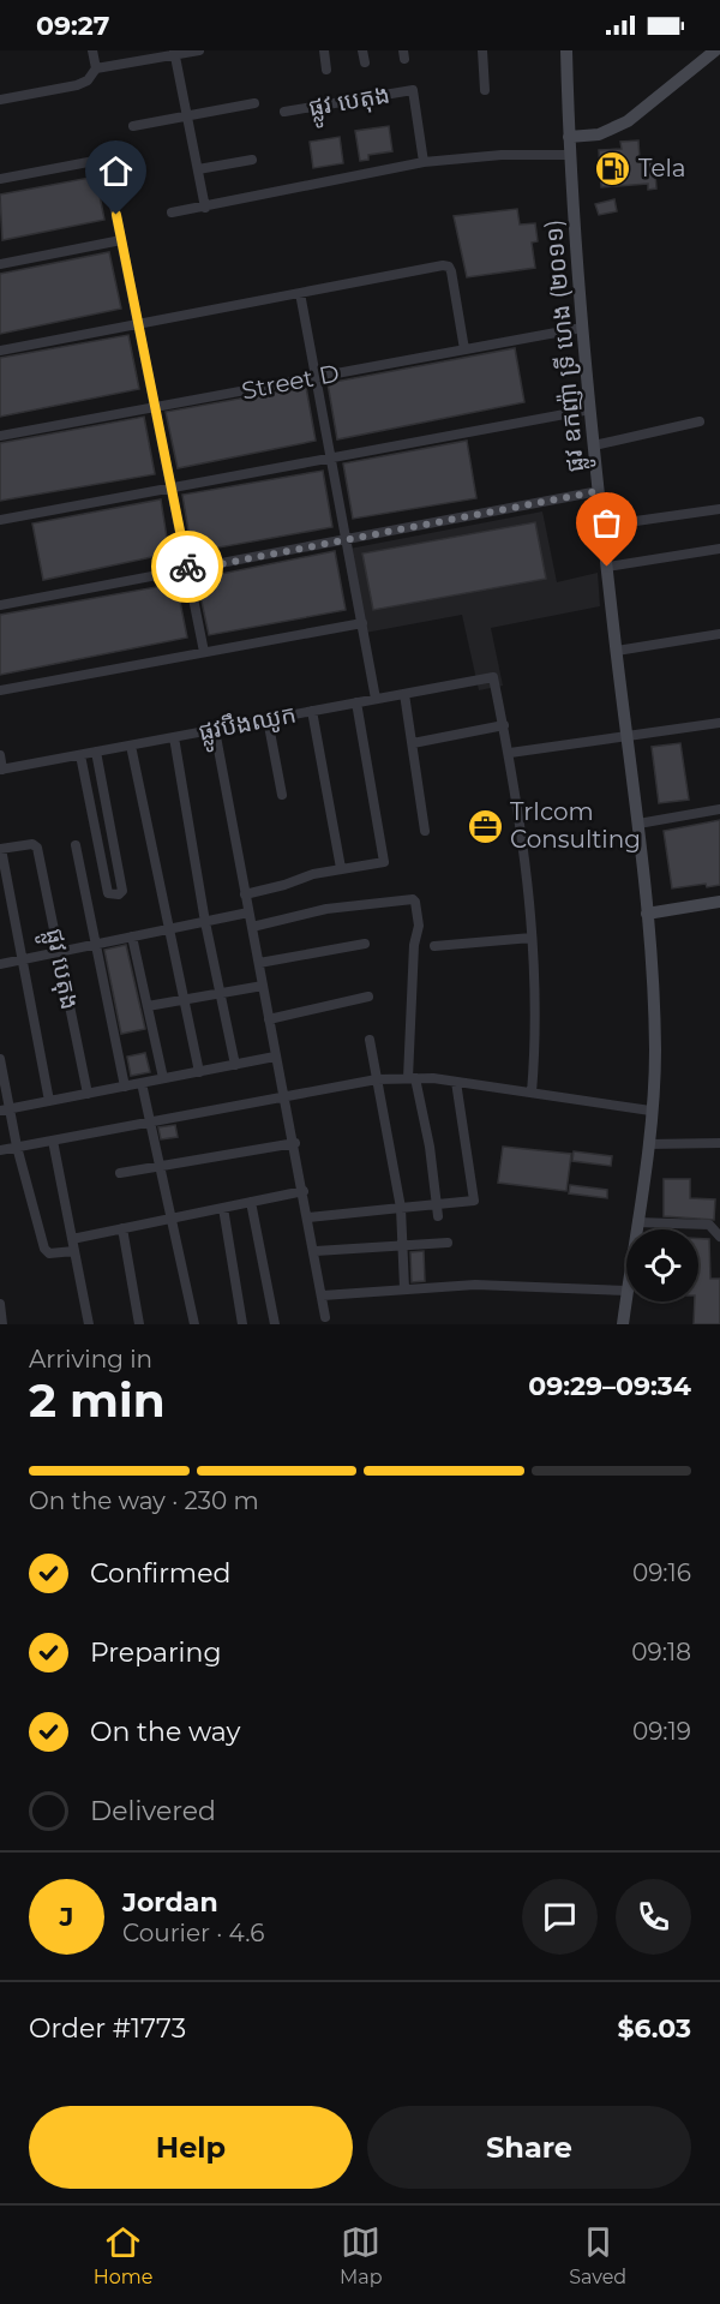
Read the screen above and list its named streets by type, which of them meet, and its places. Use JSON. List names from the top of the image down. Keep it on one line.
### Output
{"streets":{"main road":["ផ្លូវ ឧកញ៉ា ទ្រី ហេង (២០១១)"],"street":["ផ្លូវ បេតុង","Street D","ផ្លូវបឹងឈូក"]},"crossings":[["ផ្លូវ ឧកញ៉ា ទ្រី ហេង (២០១១)","Street D"]],"places":{"fuel station":["Tela"],"office":["TrIcom Consulting"]},"page":{"status":"09:27","heading":["2 min","Arriving in","09:29–09:34"],"panel":["Jordan","Courier · 4.6","Order #1773","$6.03"],"bar":"On the way · 230 m","list":[["Confirmed","09:16"],["Preparing","09:18"],["On the way","09:19"],"Delivered"],"round":"J","buttons":["Help","Share"],"tabs":["Home","Map","Saved"]}}
